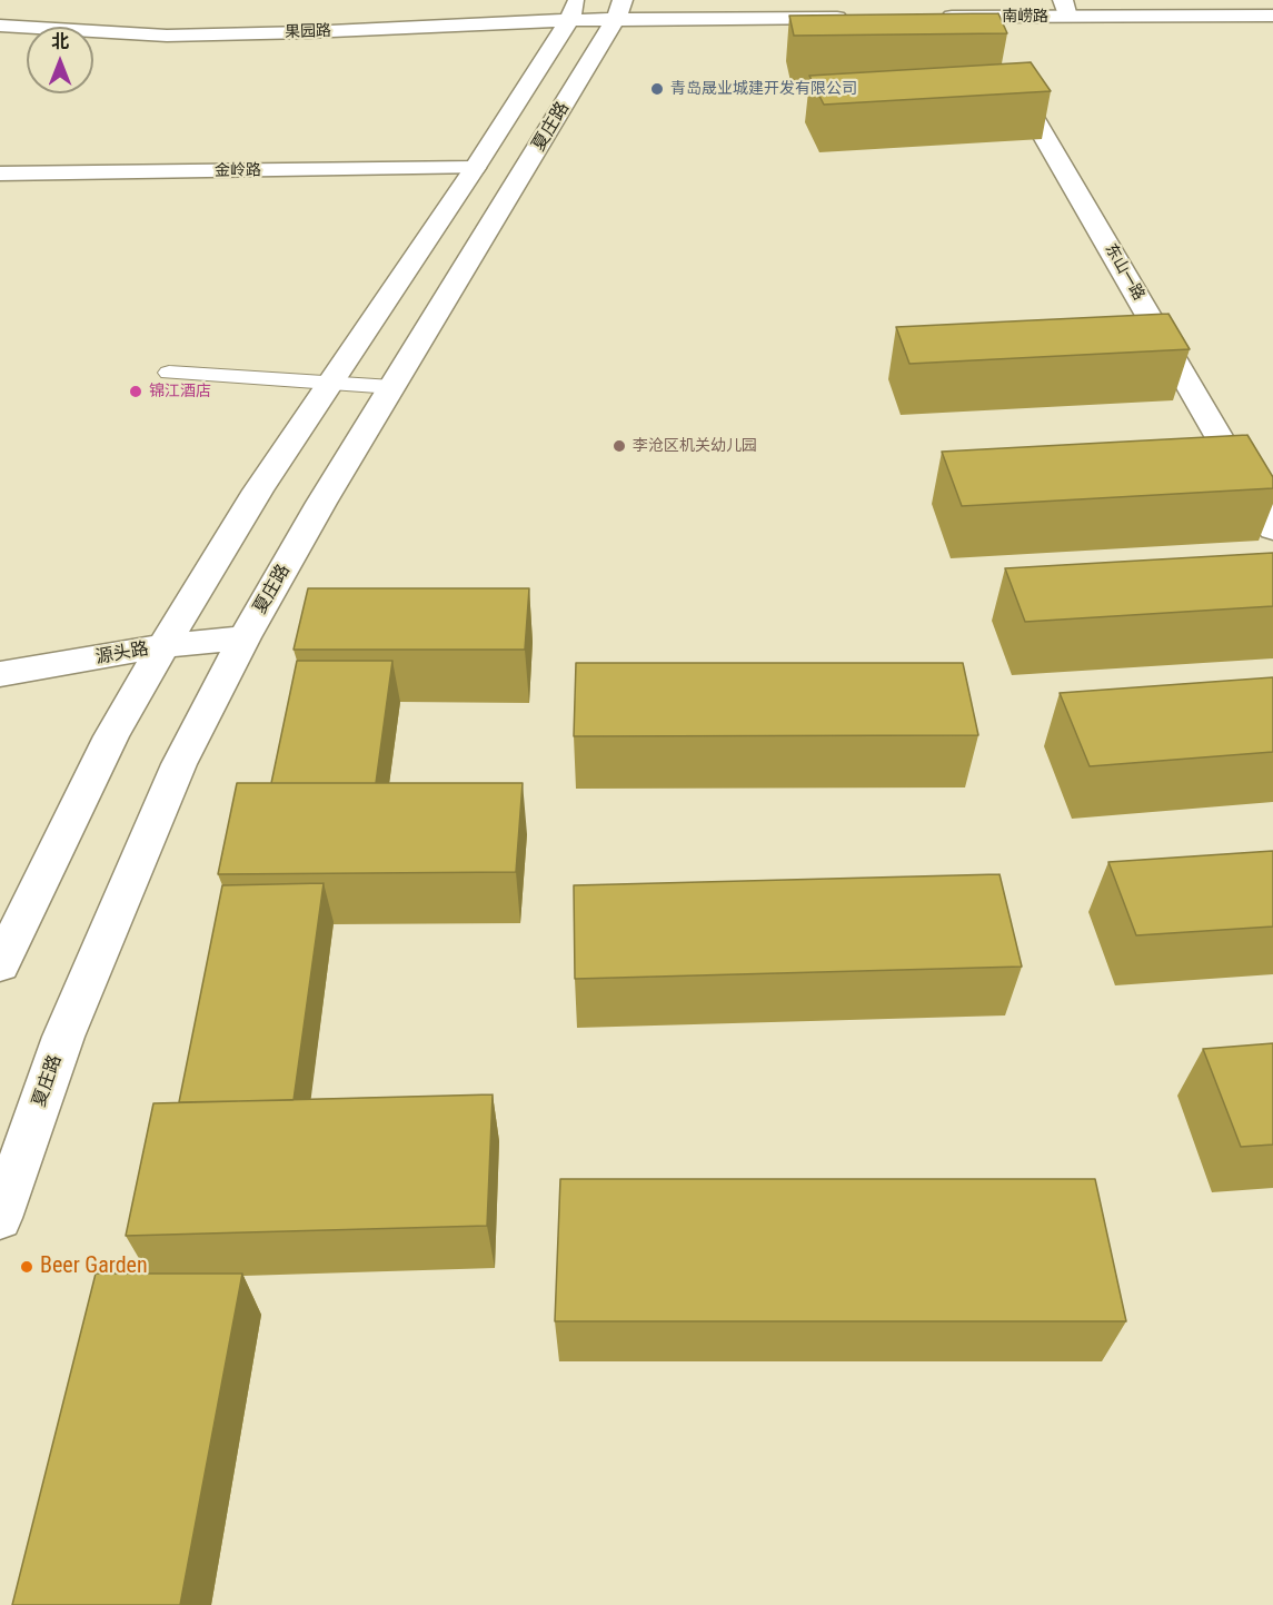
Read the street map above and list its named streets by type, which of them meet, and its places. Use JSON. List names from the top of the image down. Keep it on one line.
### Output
{"streets":{"street":["南崂路","果园路","夏庄路","金岭路","东山一路","源头路"]},"crossings":[["果园路","夏庄路"],["夏庄路","源头路"]],"places":["青岛晟业城建开发有限公司","锦江酒店","李沧区机关幼儿园","Beer Garden"],"north":"top"}
